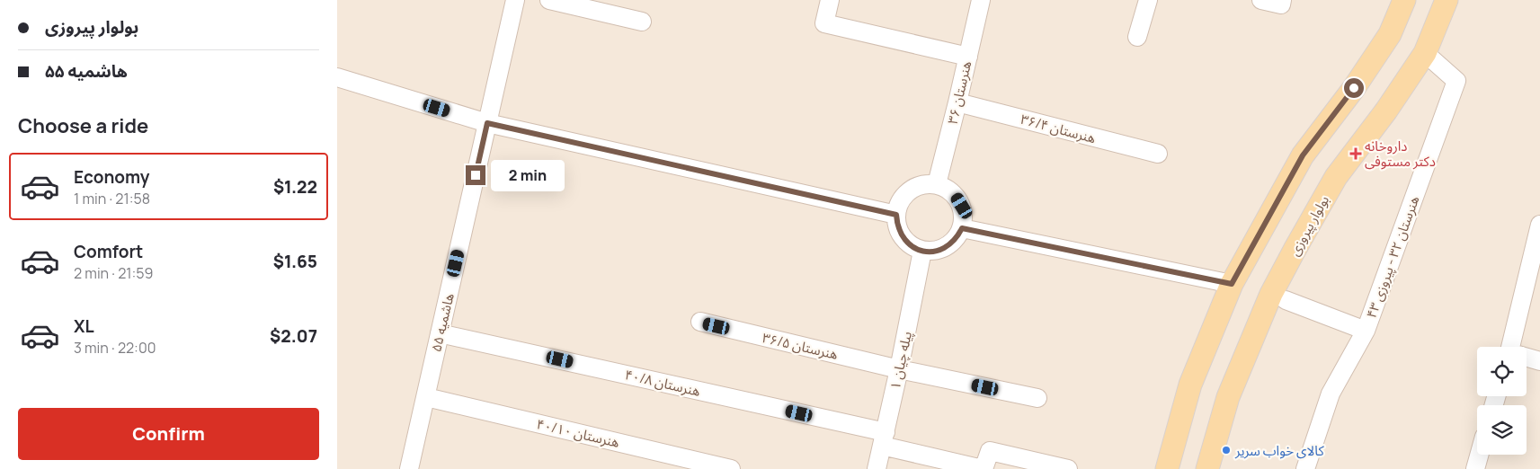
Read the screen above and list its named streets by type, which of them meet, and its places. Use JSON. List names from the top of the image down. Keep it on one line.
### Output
{"streets":{"main road":["بولوار پیروزی"],"street":["هنرستان ۳۶","هنرستان ۳۶/۴","هنرستان ۳۲ - پیروزی ۴۳","هاشمیه ۵۵","هنرستان ۳۶/۵","پیله چیان ۱","هنرستان ۴۰/۸","هنرستان ۴۰/۱۰"]},"crossings":[["هنرستان ۳۶","هنرستان ۳۶/۴"],["هنرستان ۳۶","پیله چیان ۱"],["بولوار پیروزی","هنرستان ۳۲ - پیروزی ۴۳"],["هاشمیه ۵۵","هنرستان ۴۰/۸"],["هاشمیه ۵۵","هنرستان ۴۰/۱۰"],["هنرستان ۳۶/۵","پیله چیان ۱"],["پیله چیان ۱","هنرستان ۴۰/۸"]],"places":{"health":["داروخانه دکتر مستوفی"],"other":["کالای خواب سریر"]},"page":{"banner":["بولوار پیروزی","هاشمیه ۵۵"],"heading":"Choose a ride","list":[{"name":"Economy","note":"1 min · 21:58","value":"$1.22"},{"name":"Comfort","note":"2 min · 21:59","value":"$1.65"},{"name":"XL","note":"3 min · 22:00","value":"$2.07"}],"bubble":"2 min","buttons":"Confirm"}}
